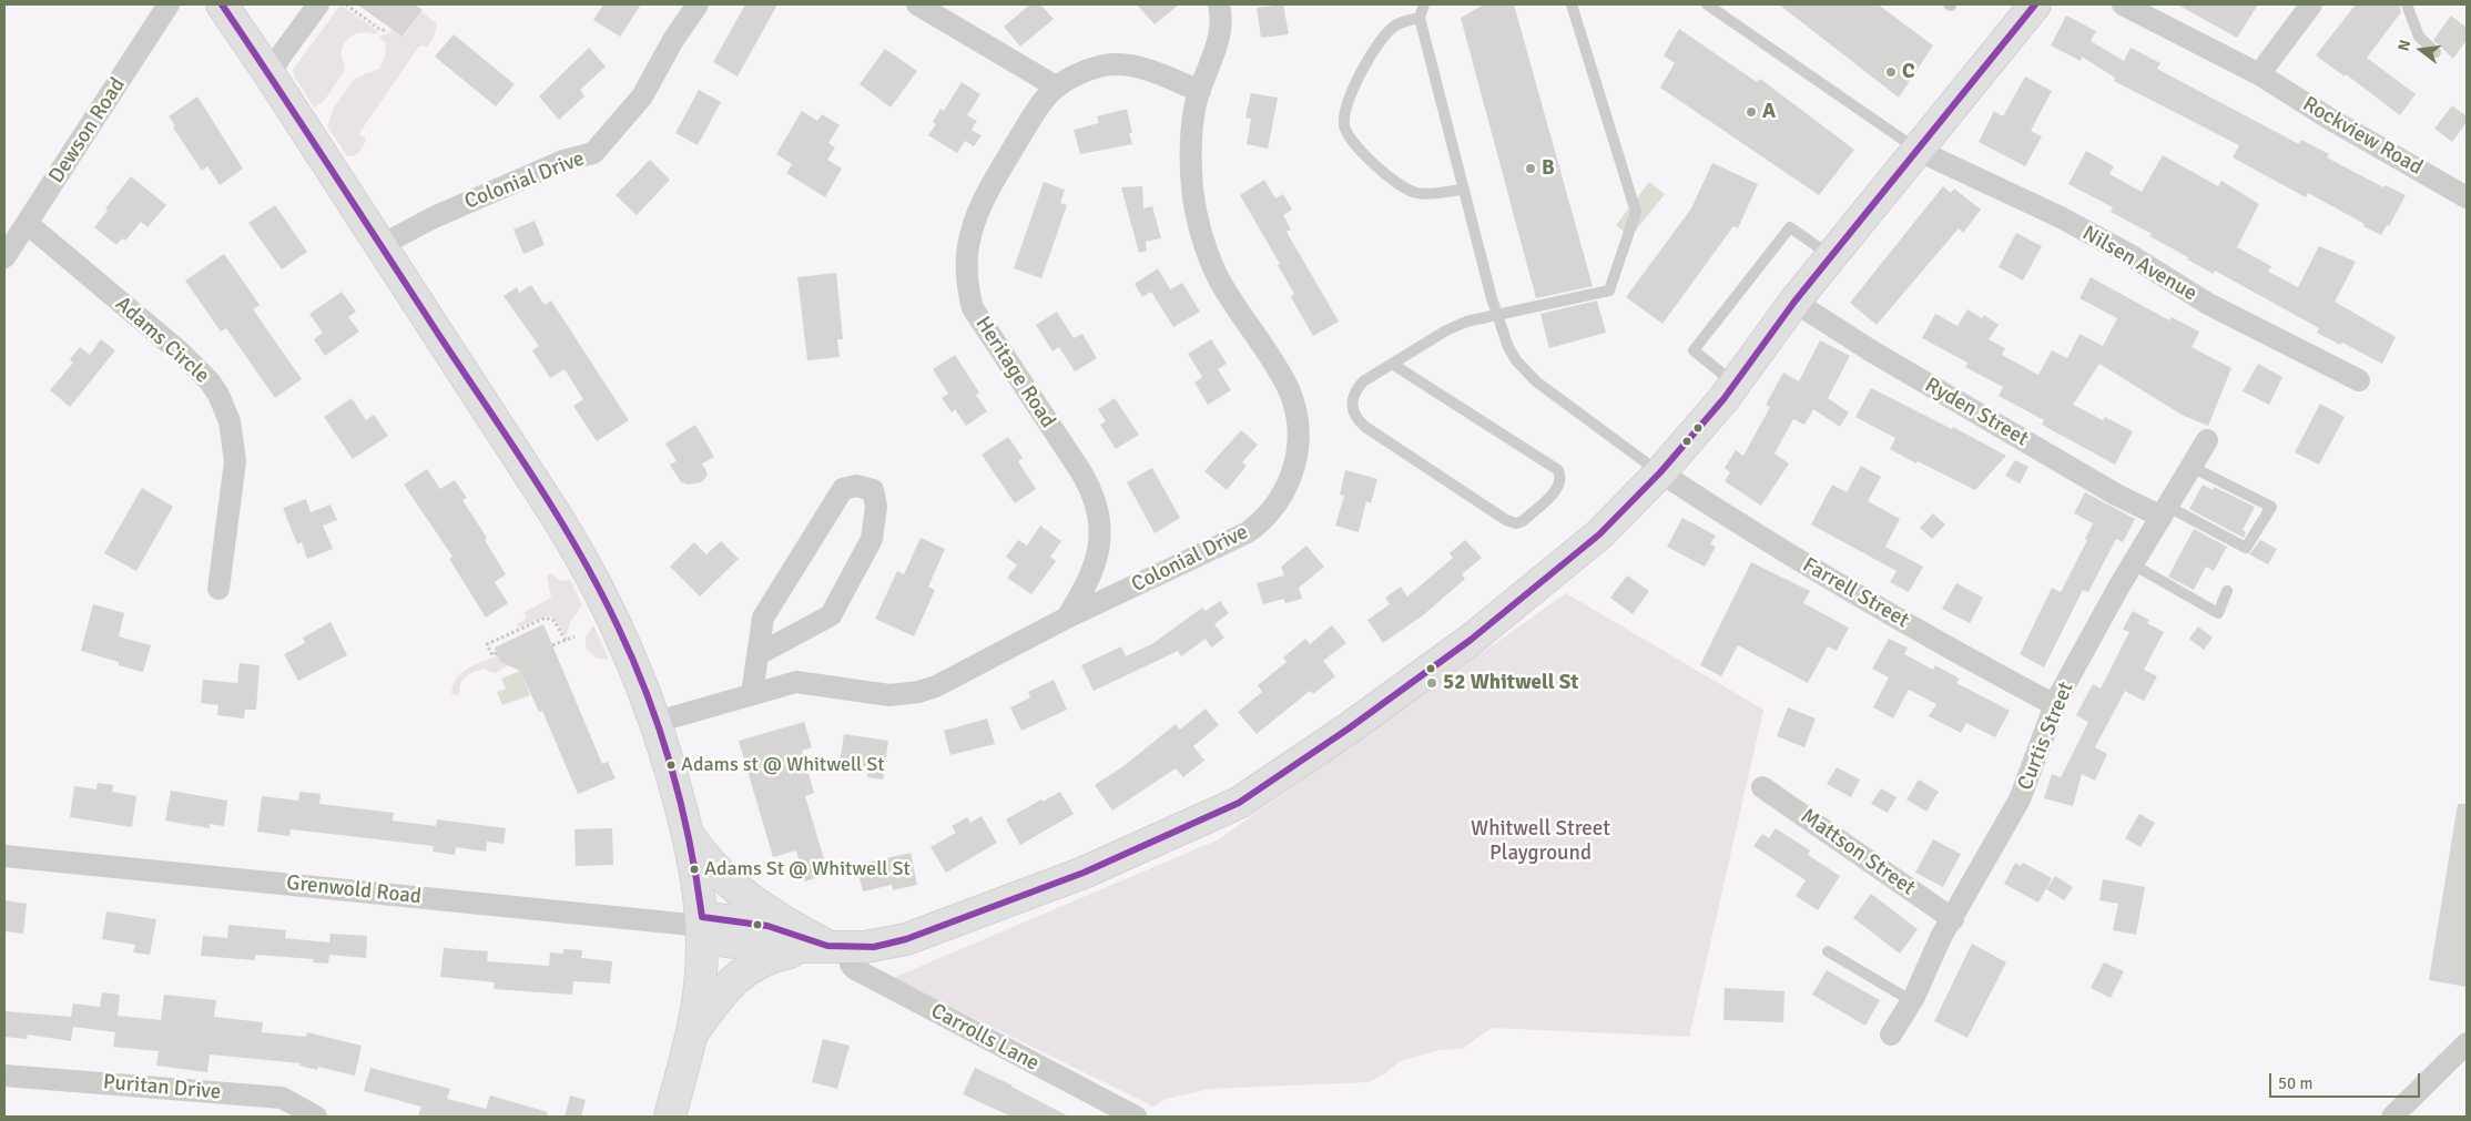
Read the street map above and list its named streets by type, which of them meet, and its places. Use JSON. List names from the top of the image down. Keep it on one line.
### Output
{"streets":{"street":["Dewson Road","Rockview Road","Colonial Drive","Nilsen Avenue","Adams Circle","Heritage Road","Ryden Street","Farrell Street","Curtis Street","Mattson Street","Grenwold Road","Carrolls Lane","Puritan Drive"]},"crossings":[["Dewson Road","Adams Circle"],["Colonial Drive","Heritage Road"],["Ryden Street","Curtis Street"],["Farrell Street","Curtis Street"],["Curtis Street","Mattson Street"]],"parks":["Whitwell Street Playground"],"places":["C","A","B","52 Whitwell St","Adams st @ Whitwell St","Adams St @ Whitwell St"],"scale_bar":"50 m","north":"left"}
